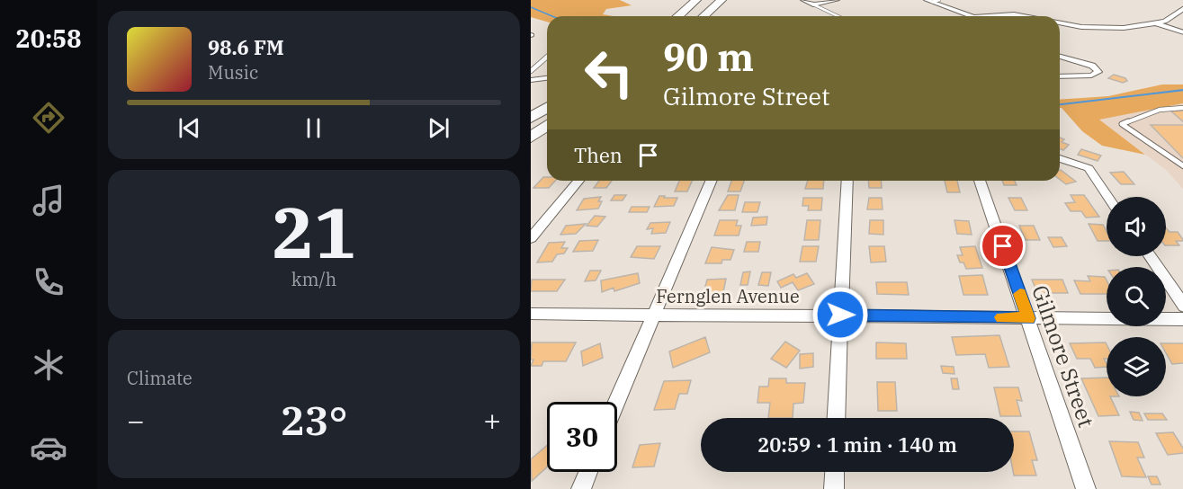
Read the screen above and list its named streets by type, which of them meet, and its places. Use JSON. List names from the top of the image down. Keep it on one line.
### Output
{"streets":{"street":["Fernglen Avenue","Gilmore Street"]},"crossings":[["Fernglen Avenue","Gilmore Street"]],"page":{"tabs":"20:58","turn":["90 m","Gilmore Street"],"song":["98.6 FM","Music"],"then":"Then","tile":[["21","km/h"],"Climate"],"heat":["−","23°","+"],"limit":"30","trip":"20:59 · 1 min · 140 m"}}
